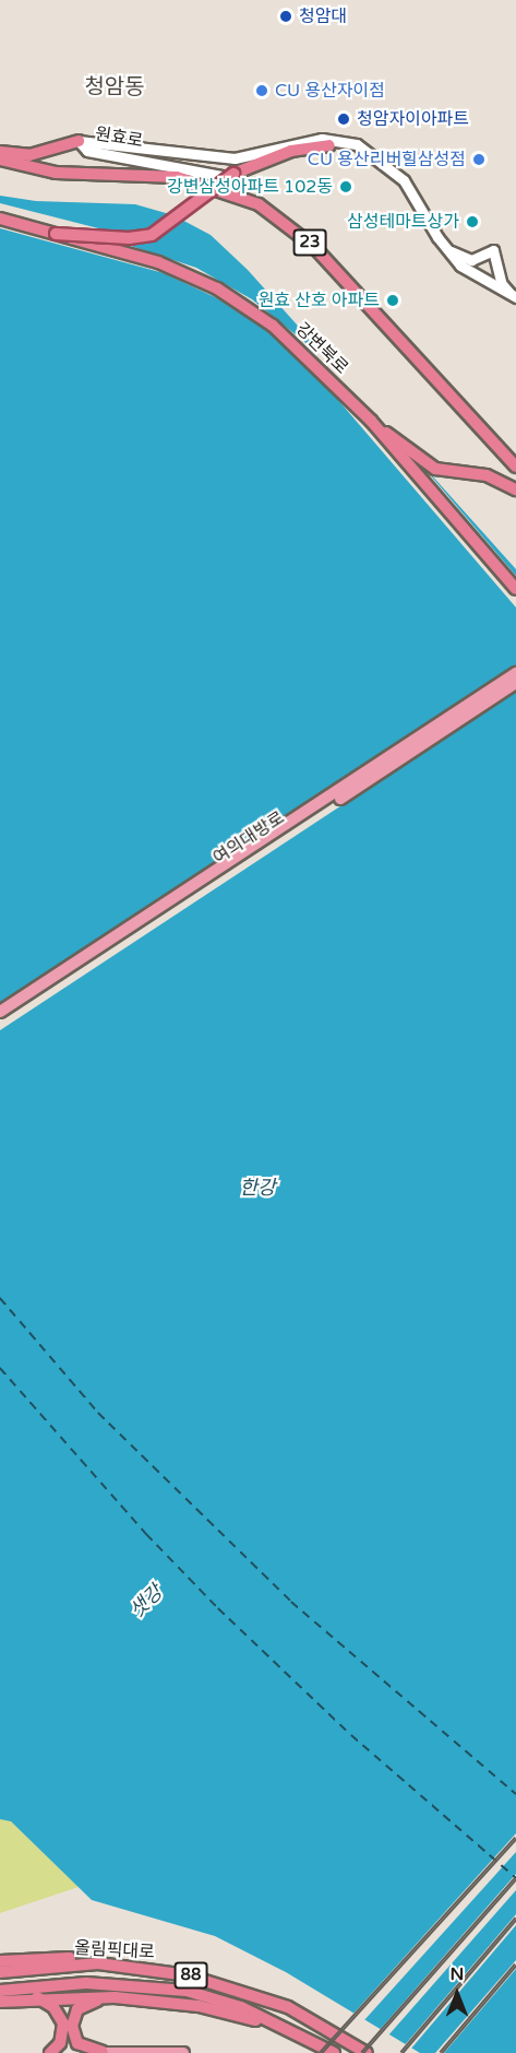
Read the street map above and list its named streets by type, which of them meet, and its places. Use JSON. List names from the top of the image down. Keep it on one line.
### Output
{"streets":{"highway":["23","강변북로","올림픽대로","88"],"main road":["원효로","여의대방로"]},"districts":["청암동"],"water":["한강","샛강"],"places":["청암대","CU 용산자이점","청암자이아파트","CU 용산리버힐삼성점","강변삼성아파트 102동","삼성테마트상가","원효 산호 아파트"],"north":"top"}
